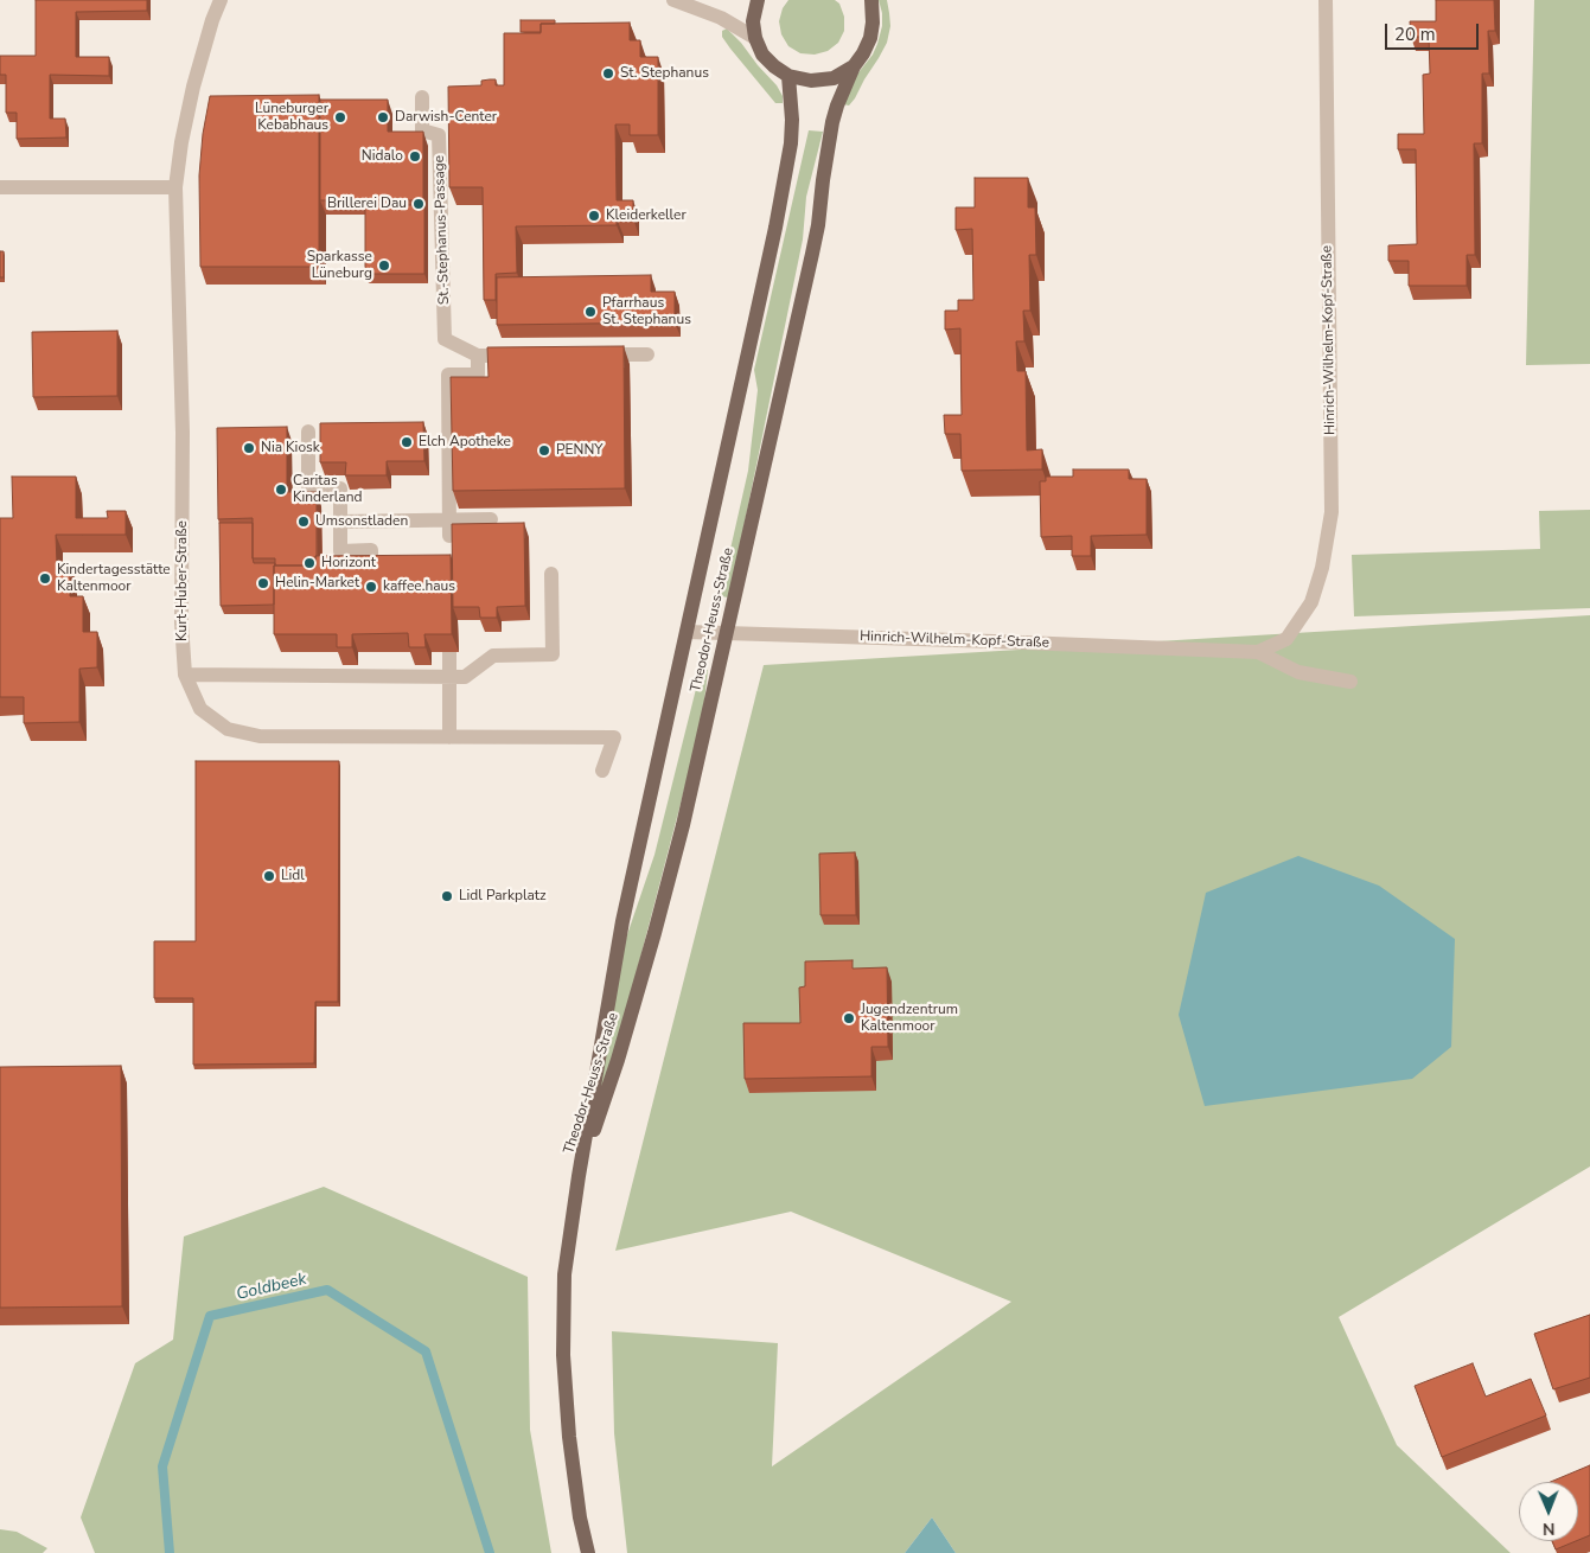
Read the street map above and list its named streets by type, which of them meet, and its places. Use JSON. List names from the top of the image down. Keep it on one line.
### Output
{"streets":{"main road":["Theodor-Heuss-Straße"],"street":["St.-Stephanus-Passage","Hinrich-Wilhelm-Kopf-Straße","Kurt-Huber-Straße"]},"crossings":[["Hinrich-Wilhelm-Kopf-Straße","Theodor-Heuss-Straße"]],"water":["Goldbeek"],"places":["St. Stephanus","Lüneburger Kebabhaus","Darwish-Center","Nidalo","Brillerei Dau","Kleiderkeller","Sparkasse Lüneburg","Pfarrhaus St. Stephanus","Elch Apotheke","Nia Kiosk","PENNY","Caritas Kinderland","Umsonstladen","Horizont","Kindertagesstätte Kaltenmoor","Helin-Market","kaffee.haus","Lidl","Lidl Parkplatz","Jugendzentrum Kaltenmoor"],"scale_bar":"20 m","north":"bottom"}
